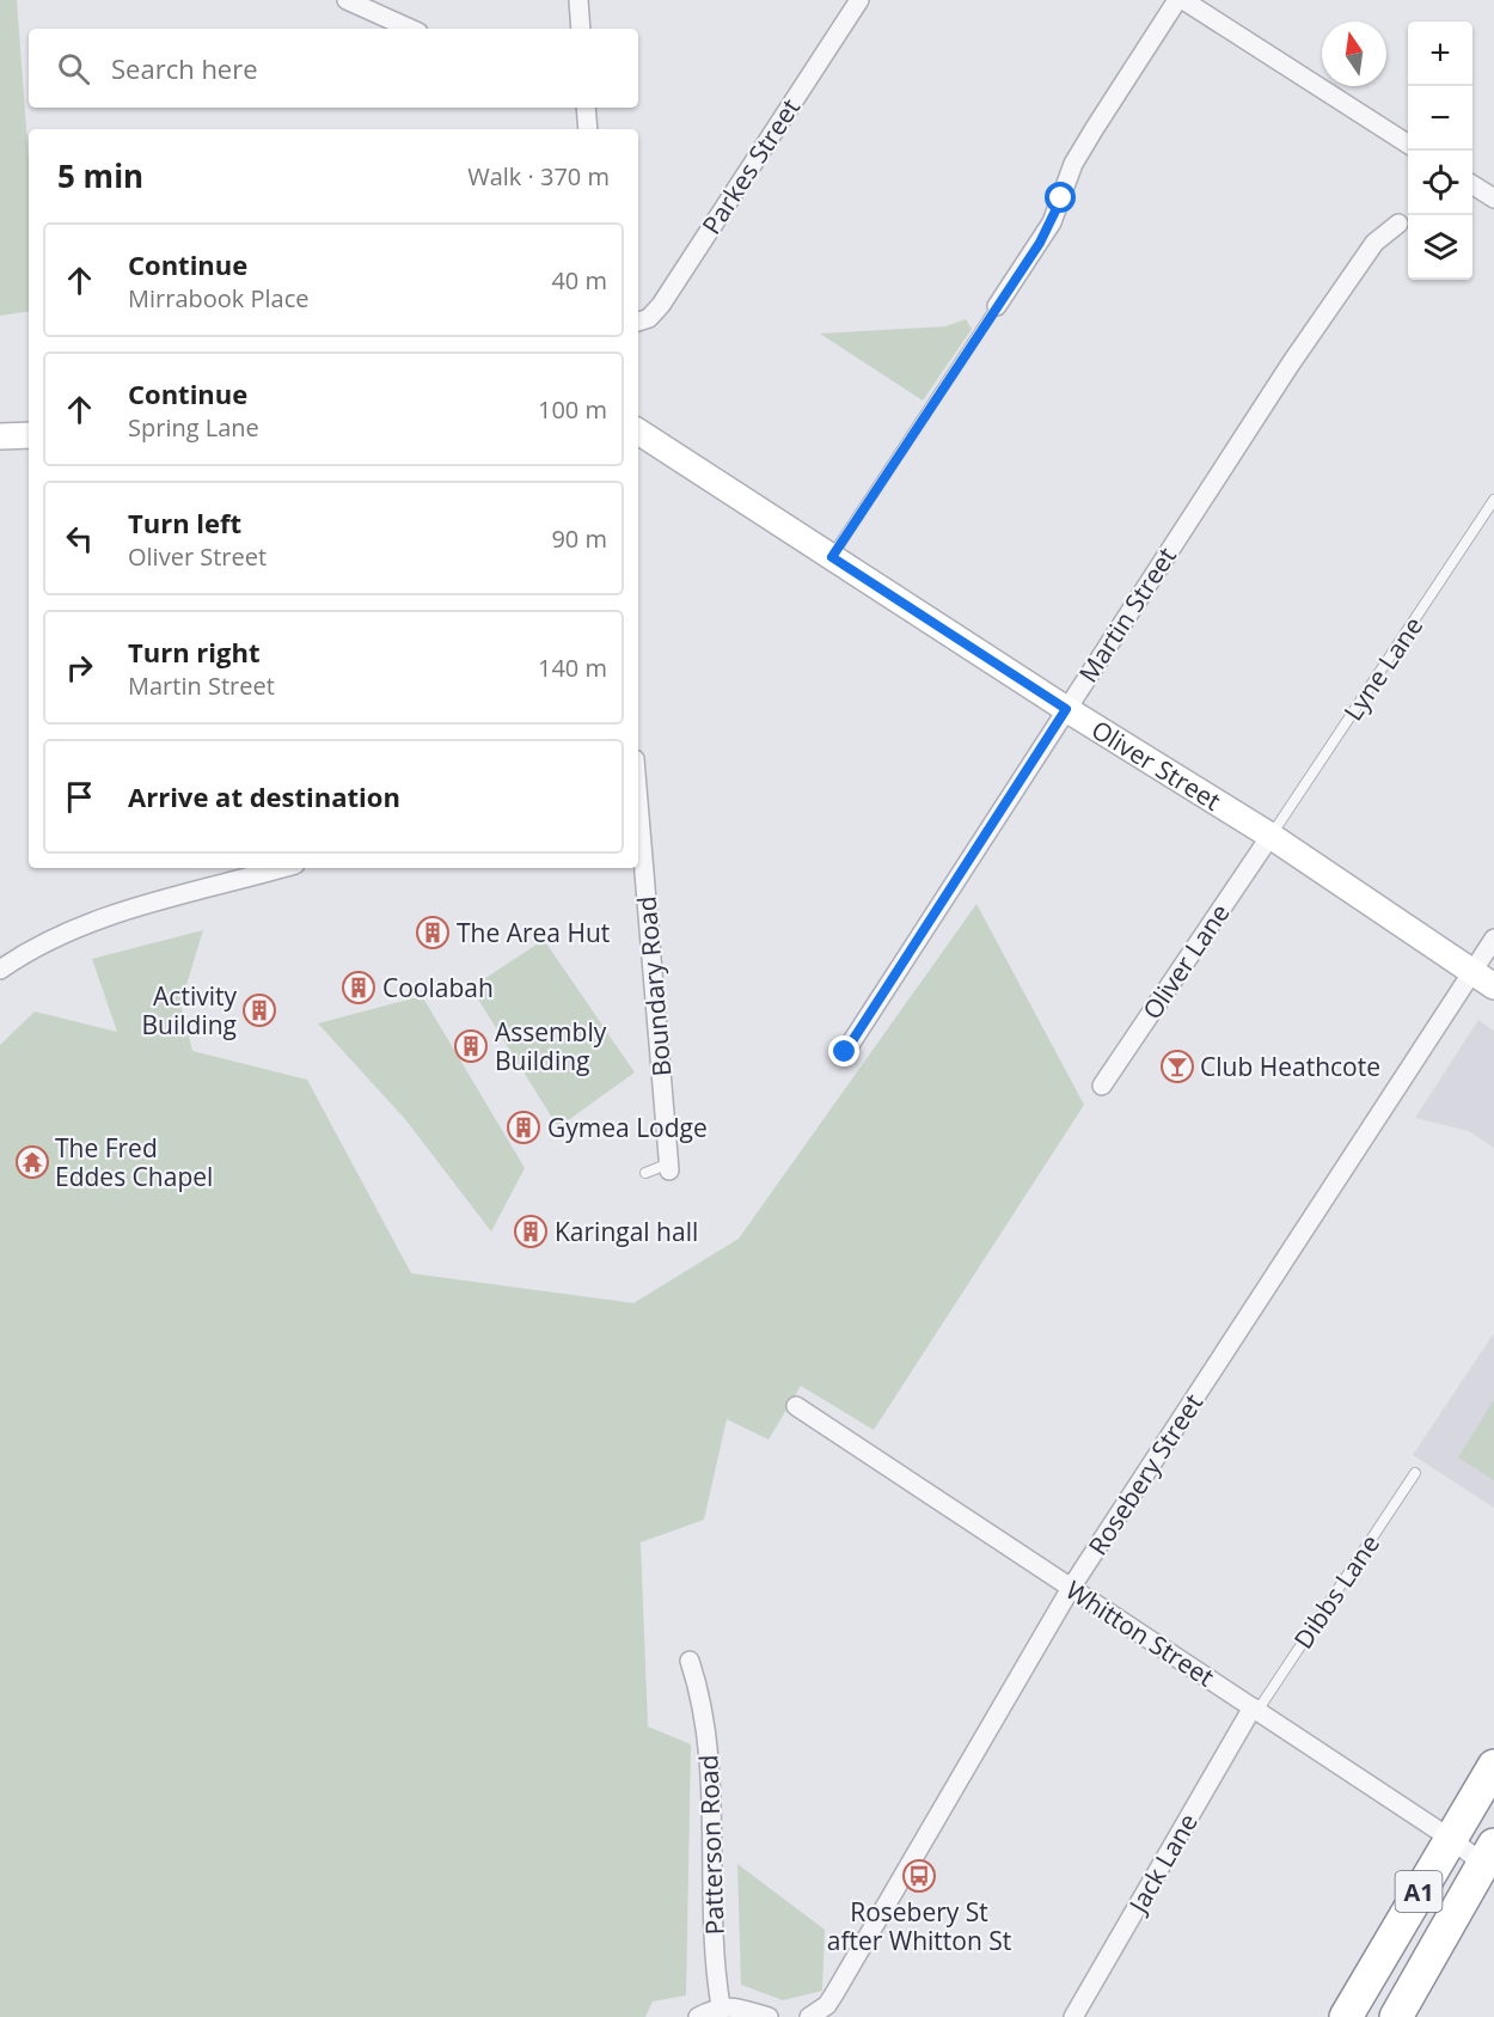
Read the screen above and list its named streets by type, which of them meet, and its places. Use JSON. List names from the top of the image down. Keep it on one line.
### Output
{"streets":{"highway":["A1"],"street":["Parkes Street","Martin Street","Oliver Street","Oliver Lane","Boundary Road","Rosebery Street","Whitton Street","Patterson Road","Jack Lane"],"lane":["Lyne Lane","Dibbs Lane"]},"crossings":[["Martin Street","Oliver Street"],["Lyne Lane","Oliver Street"],["Lyne Lane","Oliver Lane"],["Oliver Street","Oliver Lane"],["Oliver Street","Rosebery Street"],["Rosebery Street","Whitton Street"],["Dibbs Lane","Whitton Street"],["Dibbs Lane","Jack Lane"],["Whitton Street","Jack Lane"],["Whitton Street","A1"]],"places":{"building":["The Area Hut","Coolabah","Activity Building","Assembly Building","Gymea Lodge","Karingal hall"],"bar":["Club Heathcote"],"temple":["The Fred Eddes Chapel"],"bus stop":["Rosebery St after Whitton St"]},"north":"top","page":{"map_buttons":["+","−"],"search":"Search here","heading":["5 min","Walk · 370 m"],"list":[["Continue","Mirrabook Place","40 m"],["Continue","Spring Lane","100 m"],["Turn left","Oliver Street","90 m"],["Turn right","Martin Street","140 m"],"Arrive at destination"]}}
